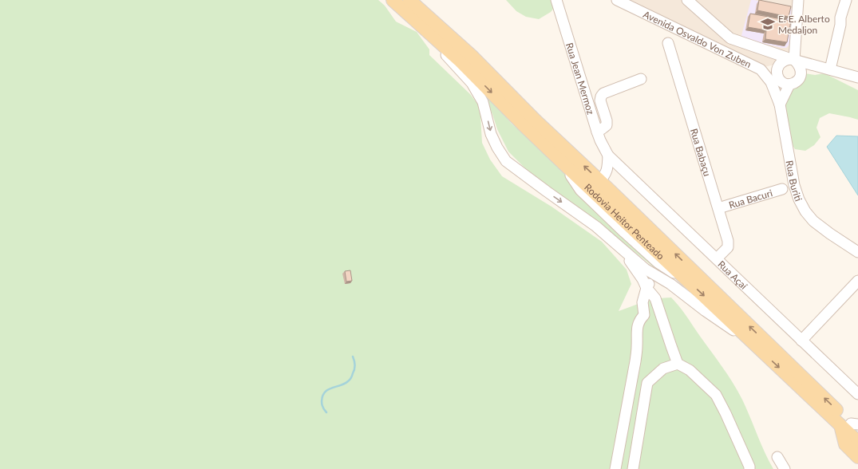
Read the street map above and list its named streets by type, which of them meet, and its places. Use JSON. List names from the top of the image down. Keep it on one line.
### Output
{"streets":{"main road":["Rodovia Heitor Penteado"],"street":["Avenida Osvaldo Von Zuben","Rua Jean Mermoz","Rua Babaçu","Rua Buriti","Rua Bacuri","Rua Açaí"]},"crossings":[["Avenida Osvaldo Von Zuben","Rua Buriti"],["Rua Jean Mermoz","Rua Açaí"],["Rua Babaçu","Rua Bacuri"],["Rua Babaçu","Rua Açaí"]],"places":{"school or university":["E. E. Alberto Medaljon"]}}
